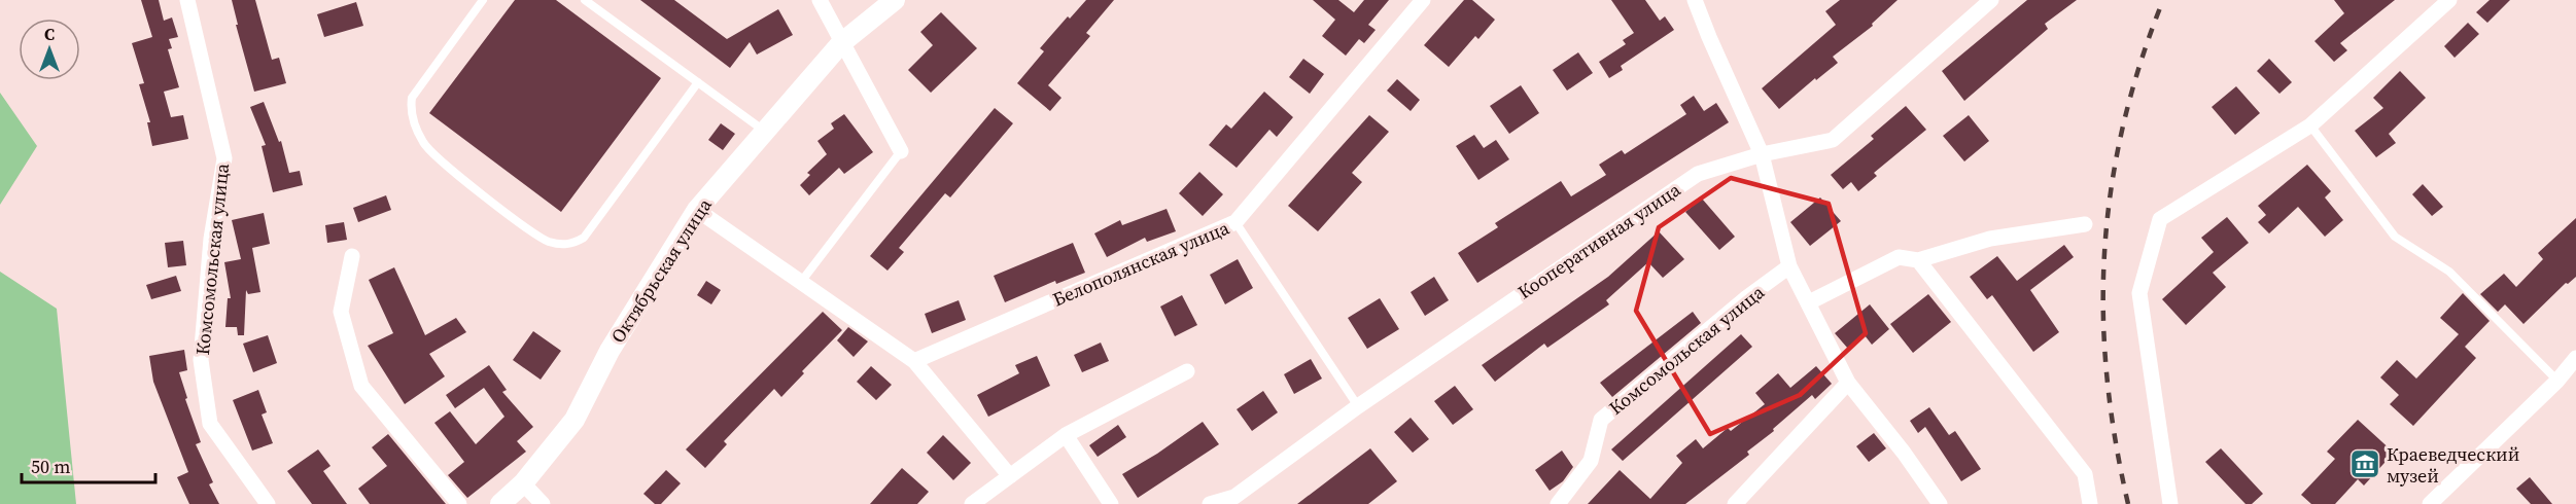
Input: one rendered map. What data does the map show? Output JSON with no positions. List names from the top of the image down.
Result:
{
  "streets": {
    "street": [
      "Кооперативная улица",
      "Комсомольская улица",
      "Белополянская улица",
      "Октябрьская улица"
    ]
  },
  "places": {
    "museum": ["Краеведческий музей"]
  },
  "scale_bar": "50 m",
  "north": "top"
}
